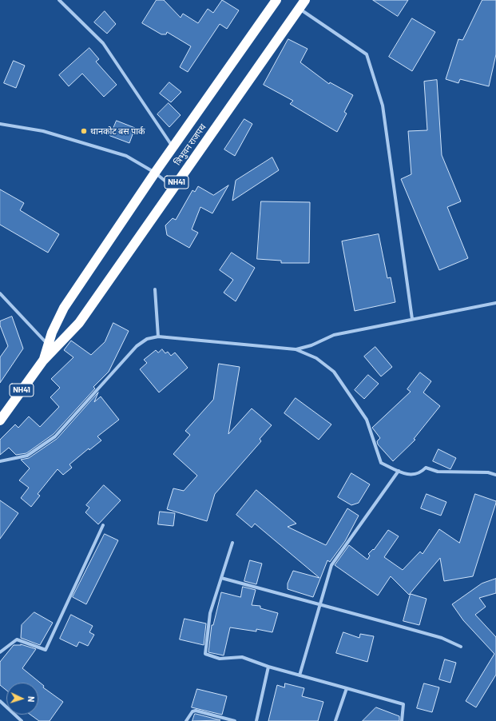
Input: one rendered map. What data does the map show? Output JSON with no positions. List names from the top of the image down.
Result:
{
  "streets": {
    "highway": ["त्रिभुवन राजपथ", "NH41"]
  },
  "places": ["थानकोट बस पार्क"],
  "north": "right"
}
